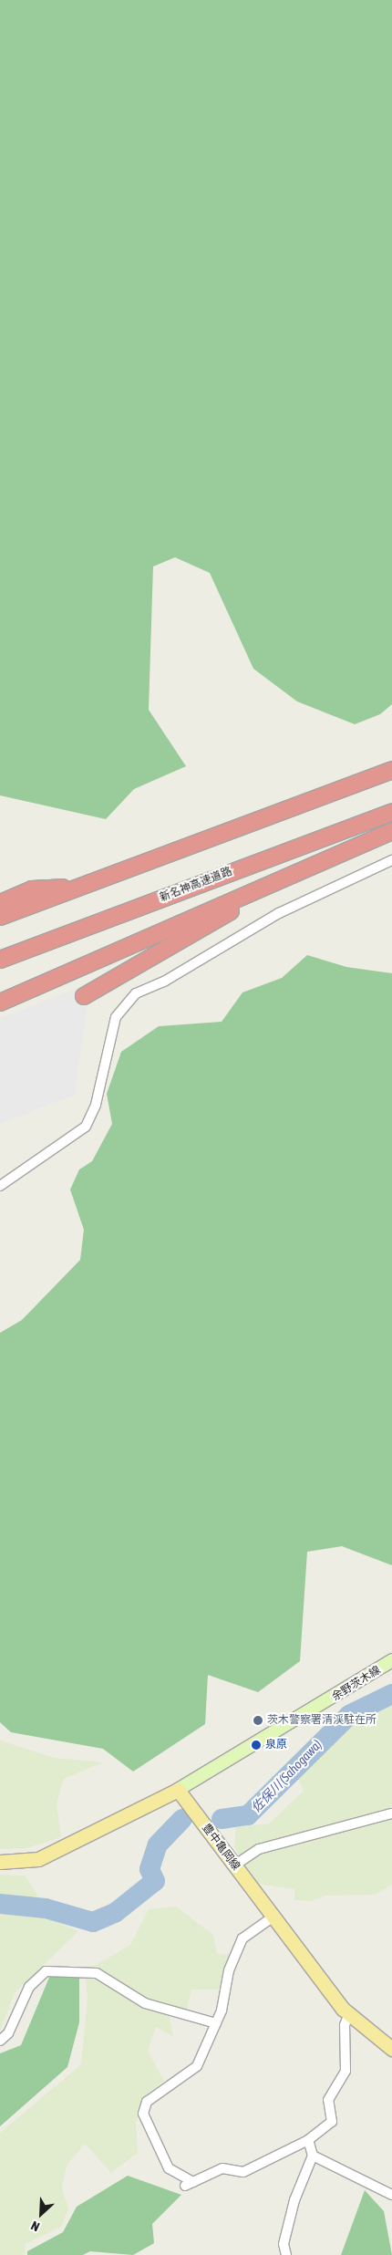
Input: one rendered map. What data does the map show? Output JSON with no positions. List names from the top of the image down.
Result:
{
  "streets": {
    "highway": ["新名神高速道路"],
    "main road": ["余野茨木線", "豊中亀岡線"]
  },
  "crossings": [
    ["余野茨木線", "豊中亀岡線"]
  ],
  "water": ["佐保川 (Sahogawa)"],
  "places": ["茨木警察署清渓駐在所", "泉原"],
  "north": "bottom left"
}
